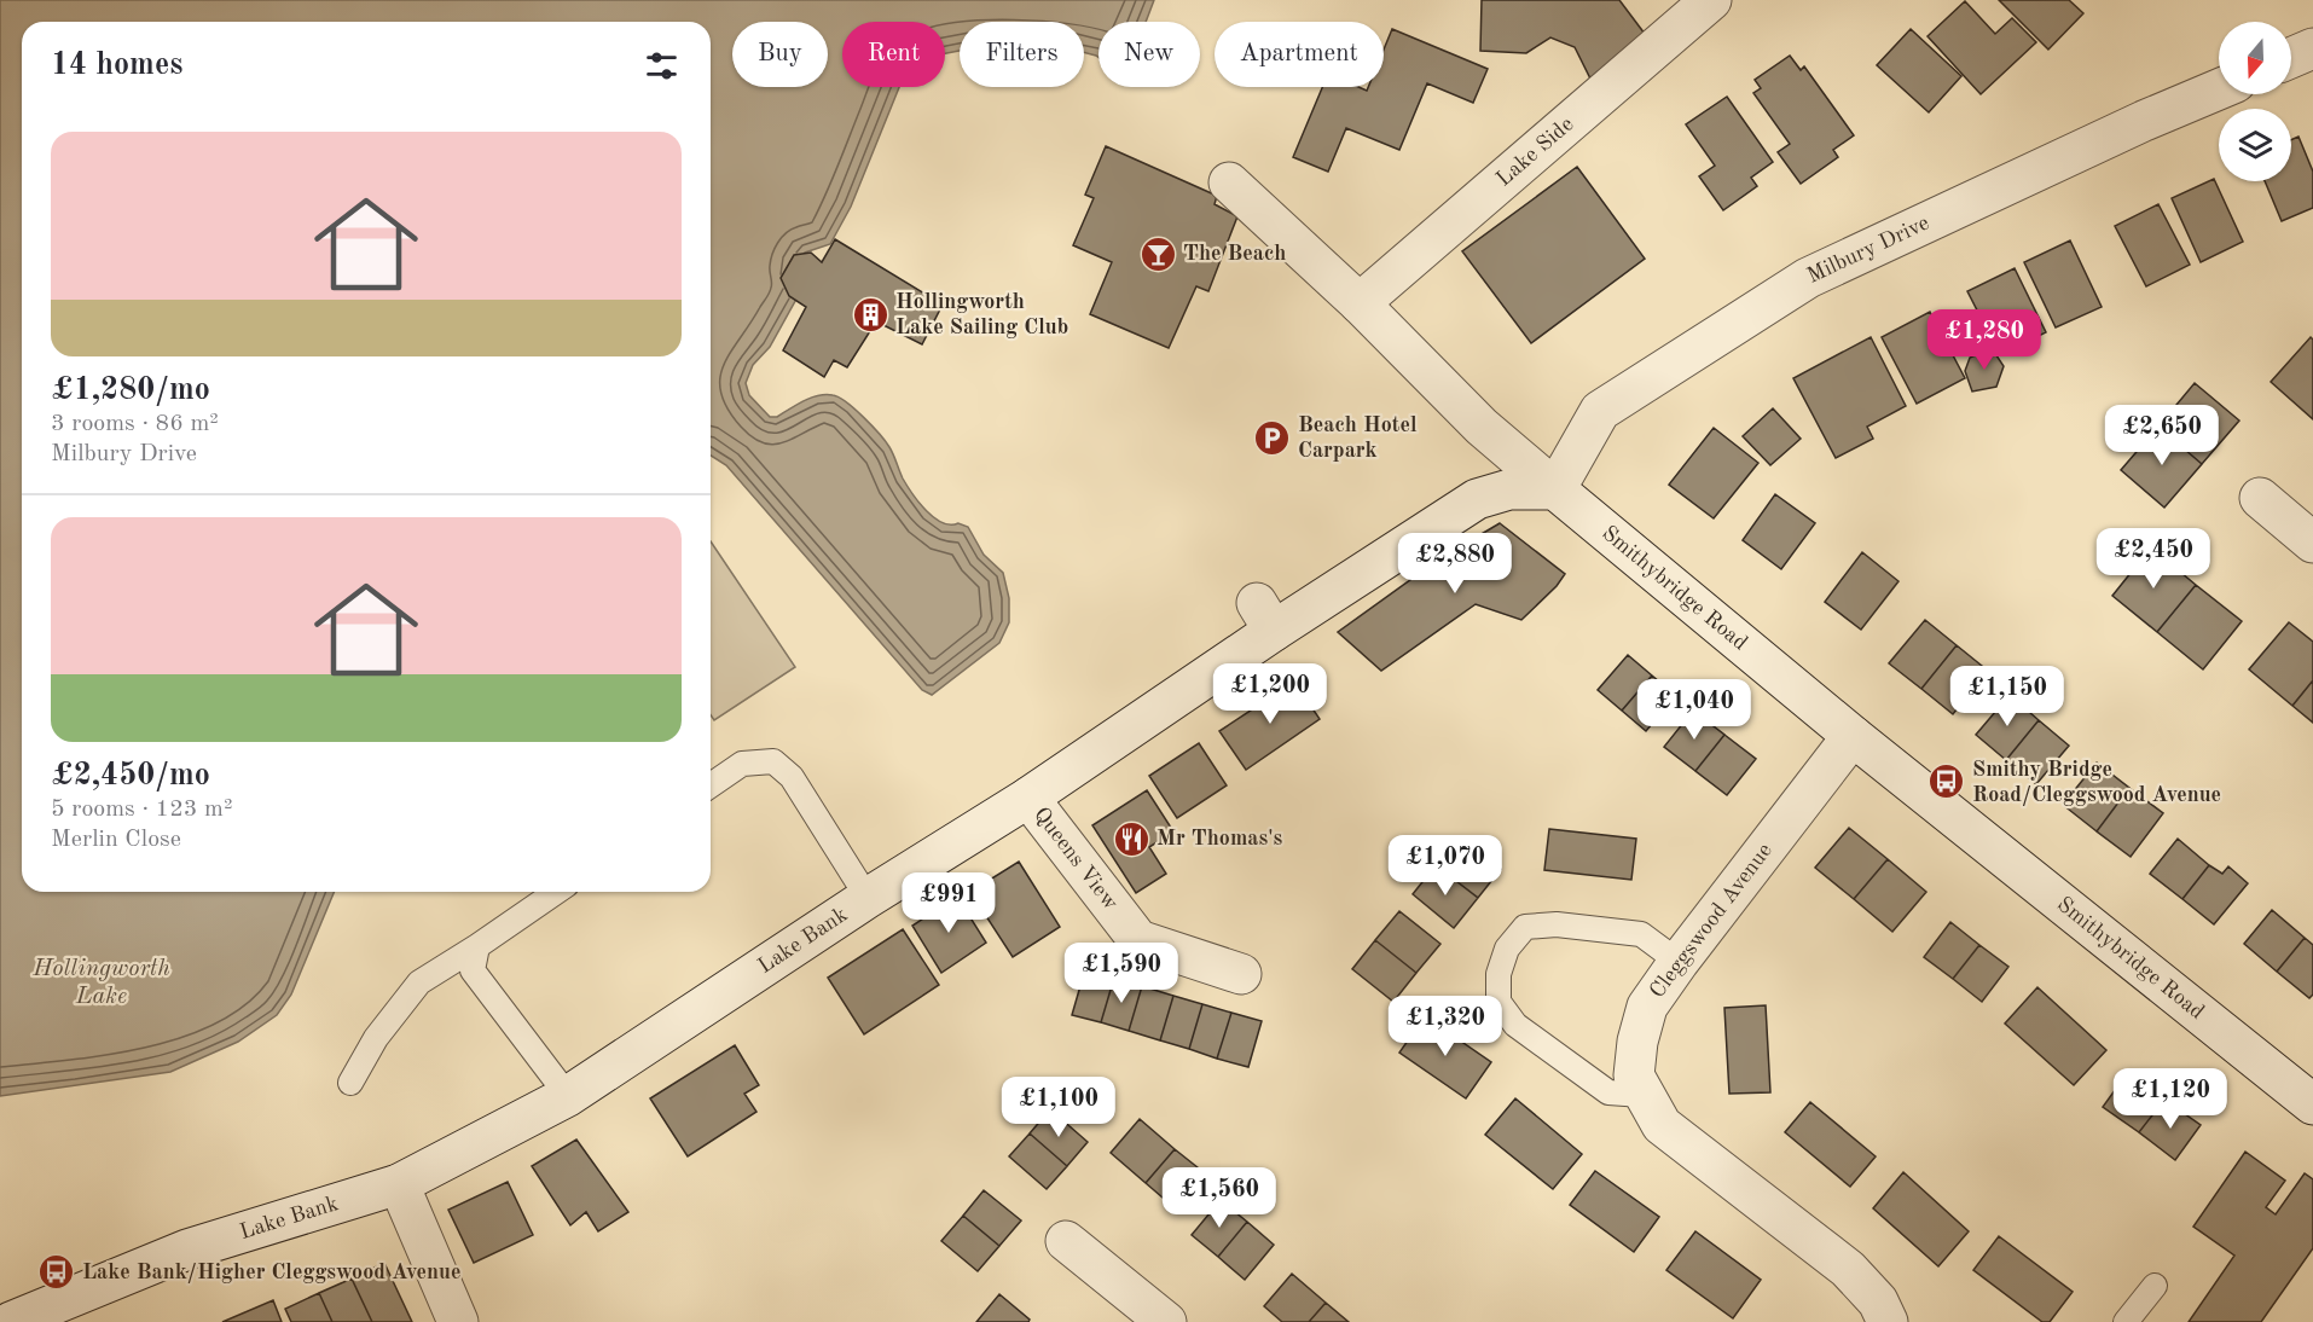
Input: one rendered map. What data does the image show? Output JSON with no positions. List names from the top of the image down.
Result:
{
  "streets": {
    "street": [
      "Lake Side",
      "Milbury Drive",
      "Smithybridge Road",
      "Queens View",
      "Cleggswood Avenue",
      "Lake Bank"
    ]
  },
  "crossings": [
    ["Lake Side", "Smithybridge Road"],
    ["Milbury Drive", "Smithybridge Road"],
    ["Milbury Drive", "Lake Bank"],
    ["Smithybridge Road", "Cleggswood Avenue"],
    ["Smithybridge Road", "Lake Bank"],
    ["Queens View", "Lake Bank"]
  ],
  "water": ["Hollingworth Lake"],
  "places": {
    "bar": ["The Beach"],
    "building": ["Hollingworth Lake Sailing Club"],
    "parking": ["Beach Hotel Carpark"],
    "bus stop": ["Smithy Bridge Road/Cleggswood Avenue", "Lake Bank/Higher Cleggswood Avenue"],
    "restaurant": ["Mr Thomas's"]
  },
  "north": "bottom",
  "page": {
    "chip": [
      "Buy",
      "Rent",
      "Filters",
      "New",
      "Apartment"
    ],
    "heading": "14 homes",
    "list": [
      {
        "name": "£1,280/mo",
        "note": "3 rooms · 86 m² · Milbury Drive"
      },
      {
        "name": "£2,450/mo",
        "note": "5 rooms · 123 m² · Merlin Close"
      }
    ],
    "price": [
      "£1,280",
      "£2,650",
      "£2,450",
      "£2,880",
      "£1,200",
      "£1,150",
      "£1,040",
      "£1,070",
      "£991",
      "£1,590",
      "£1,320",
      "£1,120",
      "£1,100",
      "£1,560"
    ]
  }
}
